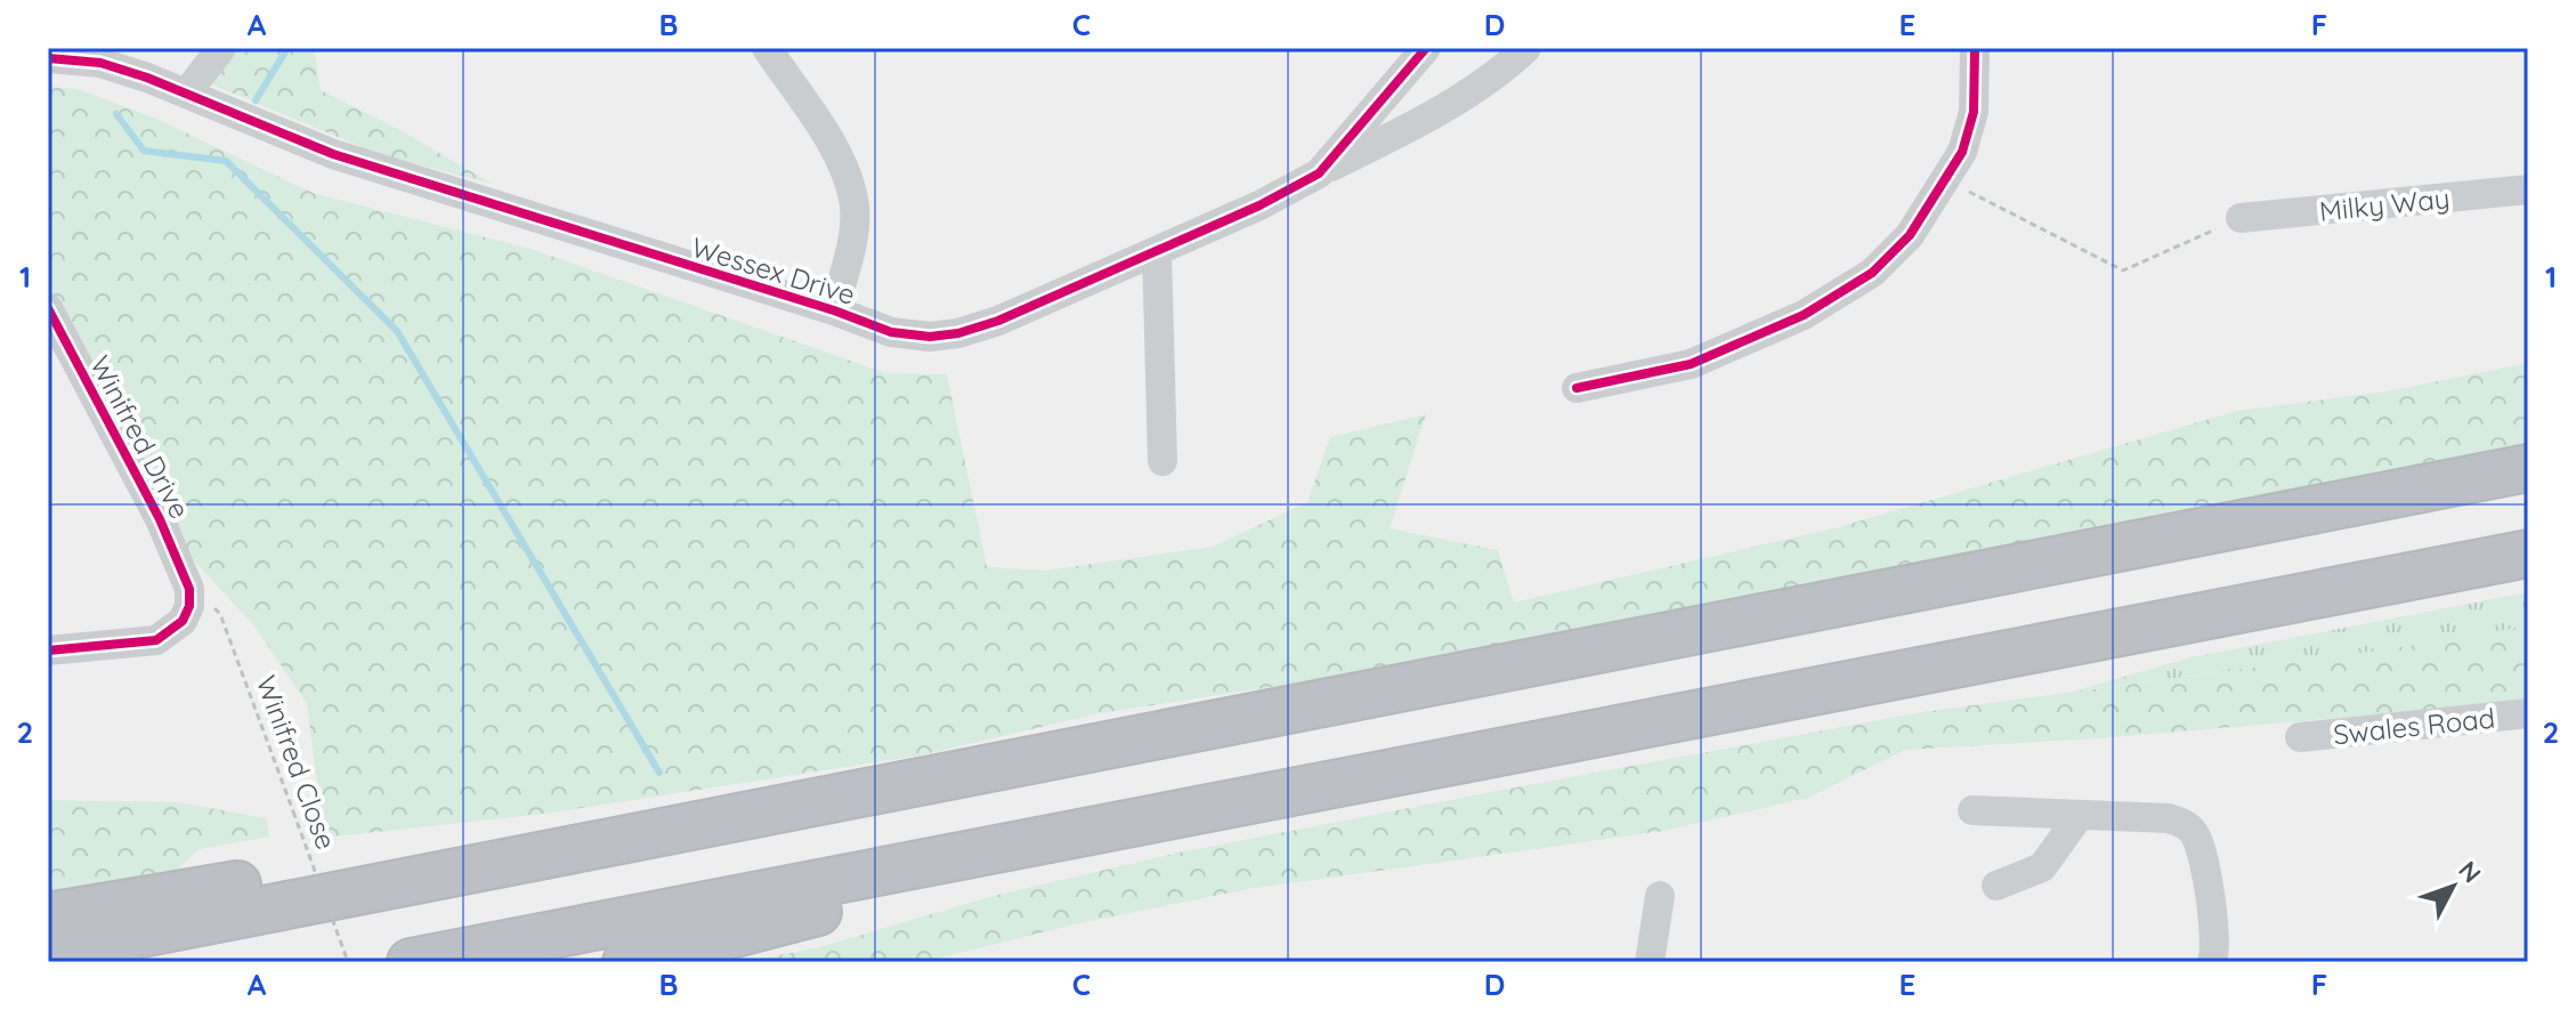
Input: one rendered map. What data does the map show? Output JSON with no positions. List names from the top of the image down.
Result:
{
  "streets": {
    "street": [
      "Milky Way",
      "Wessex Drive",
      "Winifred Drive",
      "Swales Road"
    ],
    "path": ["Winifred Close"]
  },
  "crossings": [
    ["Winifred Drive", "Winifred Close"]
  ],
  "north": "top right",
  "grid": {
    "columns": [
      "A",
      "B",
      "C",
      "D",
      "E",
      "F"
    ],
    "rows": ["1", "2"]
  }
}
